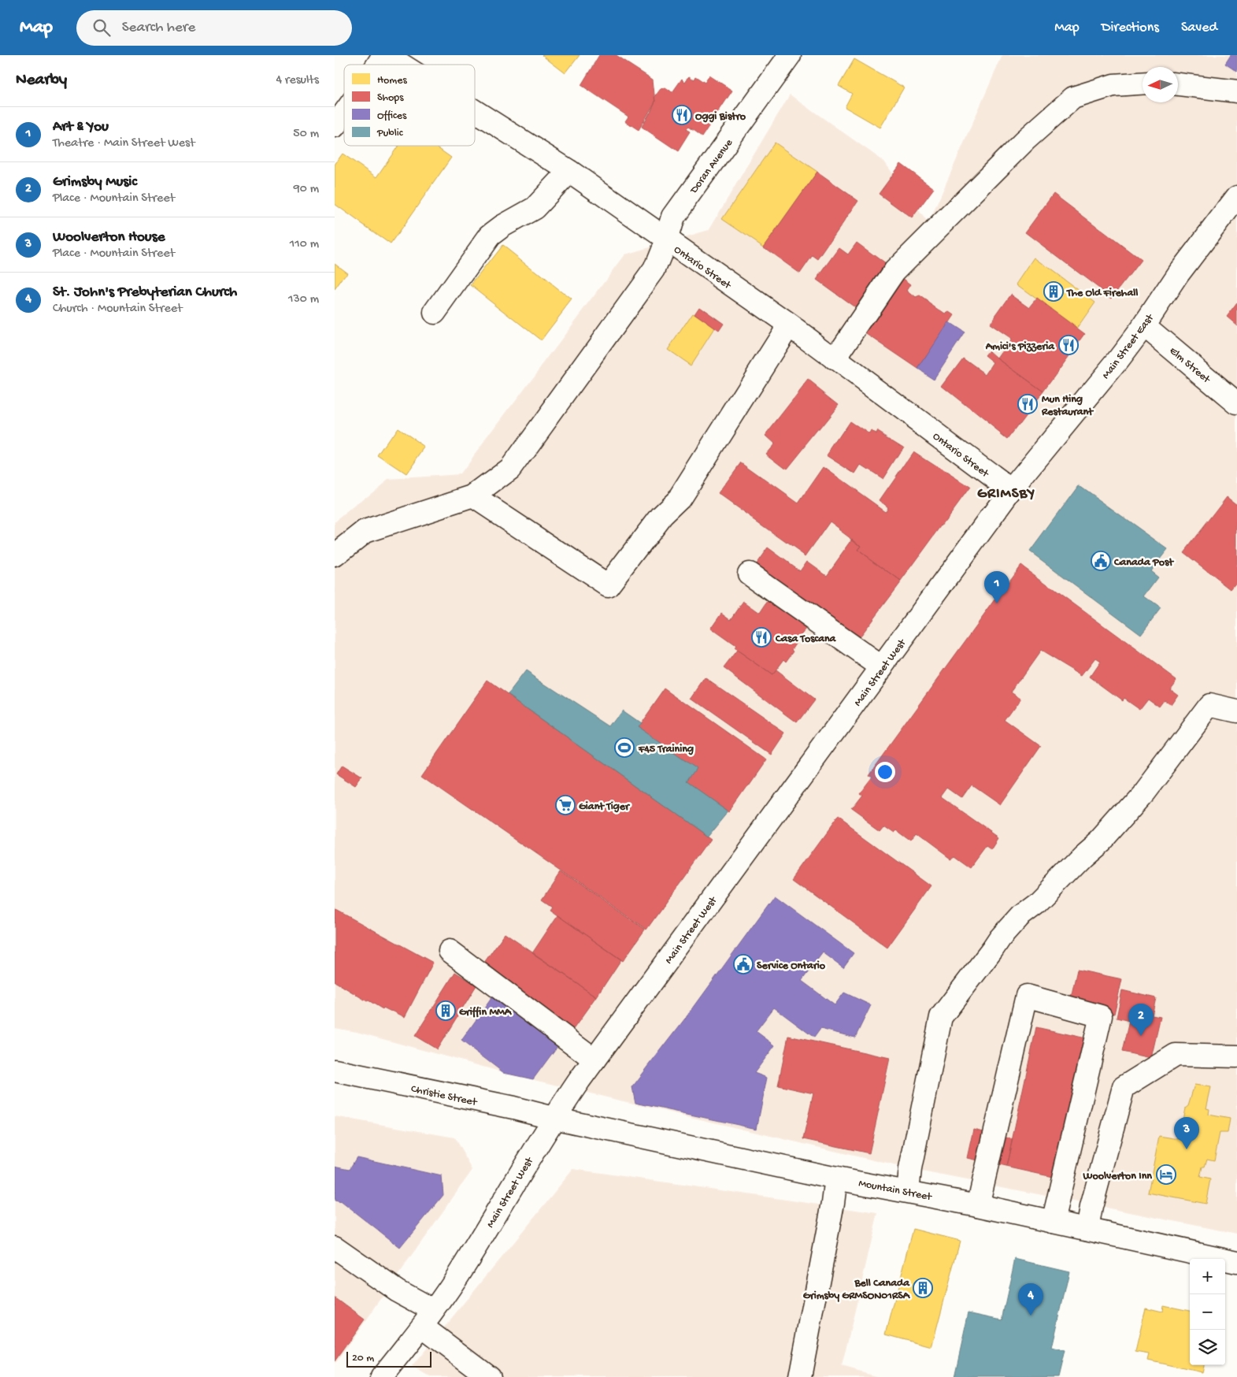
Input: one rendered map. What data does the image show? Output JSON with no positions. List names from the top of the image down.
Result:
{
  "streets": {
    "main road": [
      "Doran Avenue",
      "Ontario Street",
      "Main Street East",
      "Elm Street",
      "Main Street West",
      "Christie Street",
      "Mountain Street"
    ]
  },
  "crossings": [
    ["Doran Avenue", "Ontario Street"],
    ["Ontario Street", "Main Street East"],
    ["Ontario Street", "Main Street West"],
    ["Main Street East", "Elm Street"],
    ["Main Street East", "Main Street West"],
    ["Main Street West", "Christie Street"],
    ["Main Street West", "Mountain Street"],
    ["Christie Street", "Mountain Street"]
  ],
  "districts": ["GRIMSBY"],
  "places": {
    "restaurant": [
      "Oggi Bistro",
      "Amici's Pizzeria",
      "Mun Hing Restaurant",
      "Casa Toscana"
    ],
    "building": ["The Old Firehall", "Griffin MMA", "Bell Canada Grimsby GRMSON01RSA"],
    "public building": ["Canada Post", "Service Ontario"],
    "sports": ["F45 Training"],
    "supermarket": ["Giant Tiger"],
    "hotel": ["Woolverton Inn"]
  },
  "legend": [
    "Homes",
    "Shops",
    "Offices",
    "Public"
  ],
  "scale_bar": "20 m",
  "north": "left",
  "page": {
    "header": "Map",
    "search": "Search here",
    "nav": ["Map", "Directions", "Saved"],
    "heading": ["Nearby", "4 results"],
    "list": [
      {
        "mark": "1",
        "name": "Art & You",
        "note": "Theatre · Main Street West",
        "value": "50 m"
      },
      {
        "mark": "2",
        "name": "Grimsby Music",
        "note": "Place · Mountain Street",
        "value": "90 m"
      },
      {
        "mark": "3",
        "name": "Woolverton House",
        "note": "Place · Mountain Street",
        "value": "110 m"
      },
      {
        "mark": "4",
        "name": "St. John's Prebyterian Church",
        "note": "Church · Mountain Street",
        "value": "130 m"
      }
    ],
    "pins": [
      "1",
      "2",
      "3",
      "4"
    ],
    "map_buttons": ["+", "−"],
    "scale": "20 m"
  }
}
